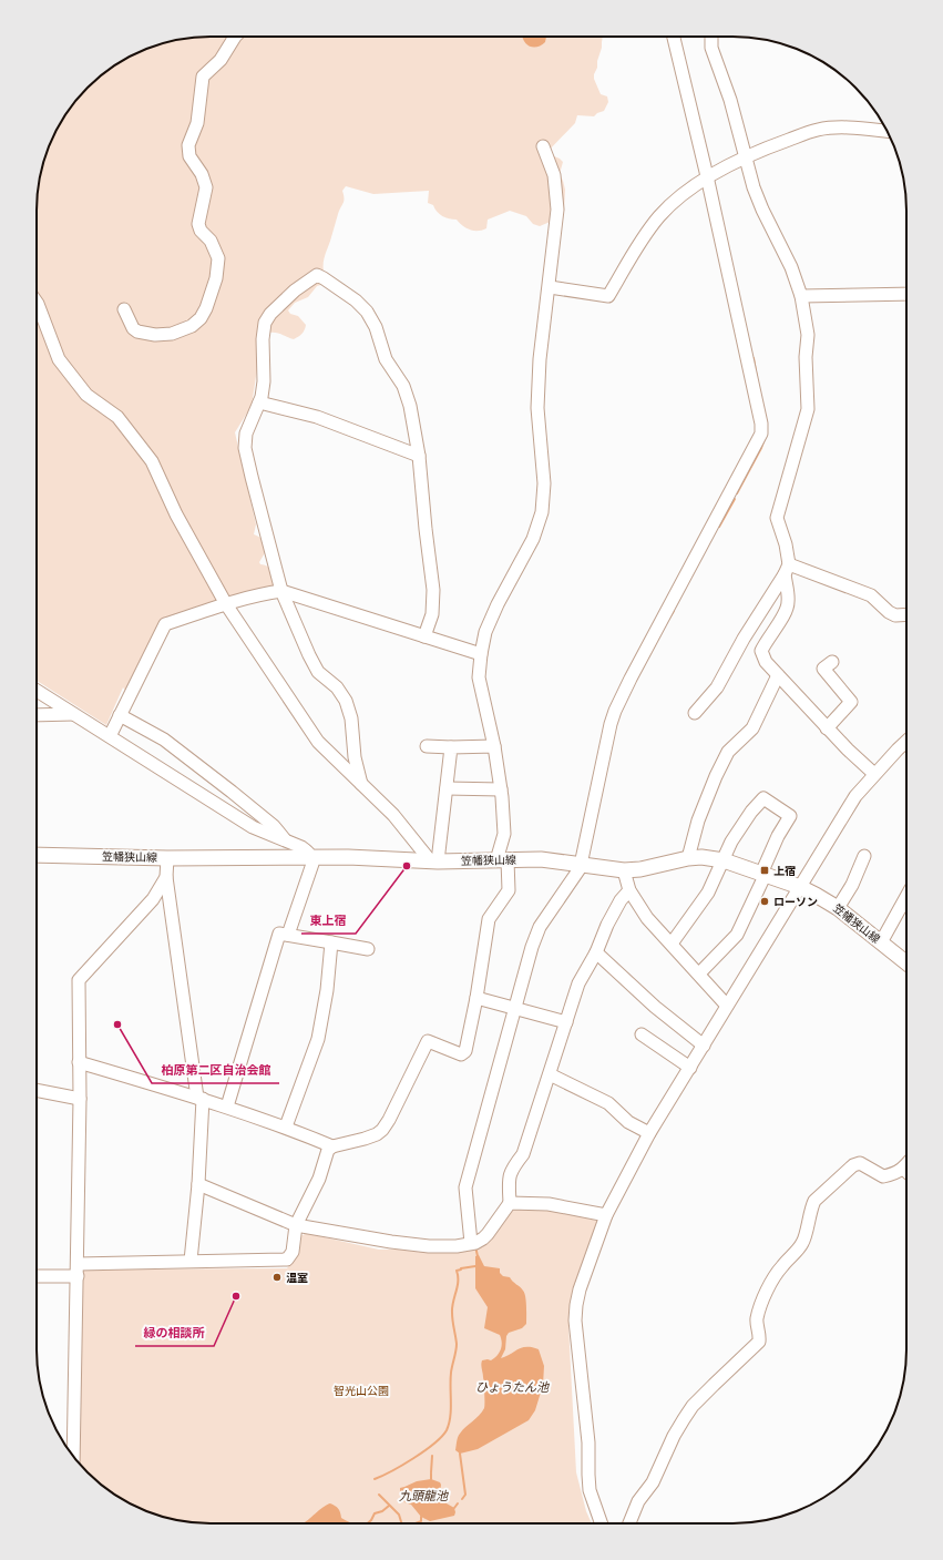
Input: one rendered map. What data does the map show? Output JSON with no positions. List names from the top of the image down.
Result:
{
  "streets": {
    "main road": ["笠幡狭山線"]
  },
  "water": ["ひょうたん池", "九頭龍池"],
  "parks": ["智光山公園"],
  "places": {
    "other": [
      "東上宿",
      "ローソン",
      "柏原第二区自治会館",
      "温室",
      "緑の相談所"
    ],
    "transit": ["上宿"]
  }
}
